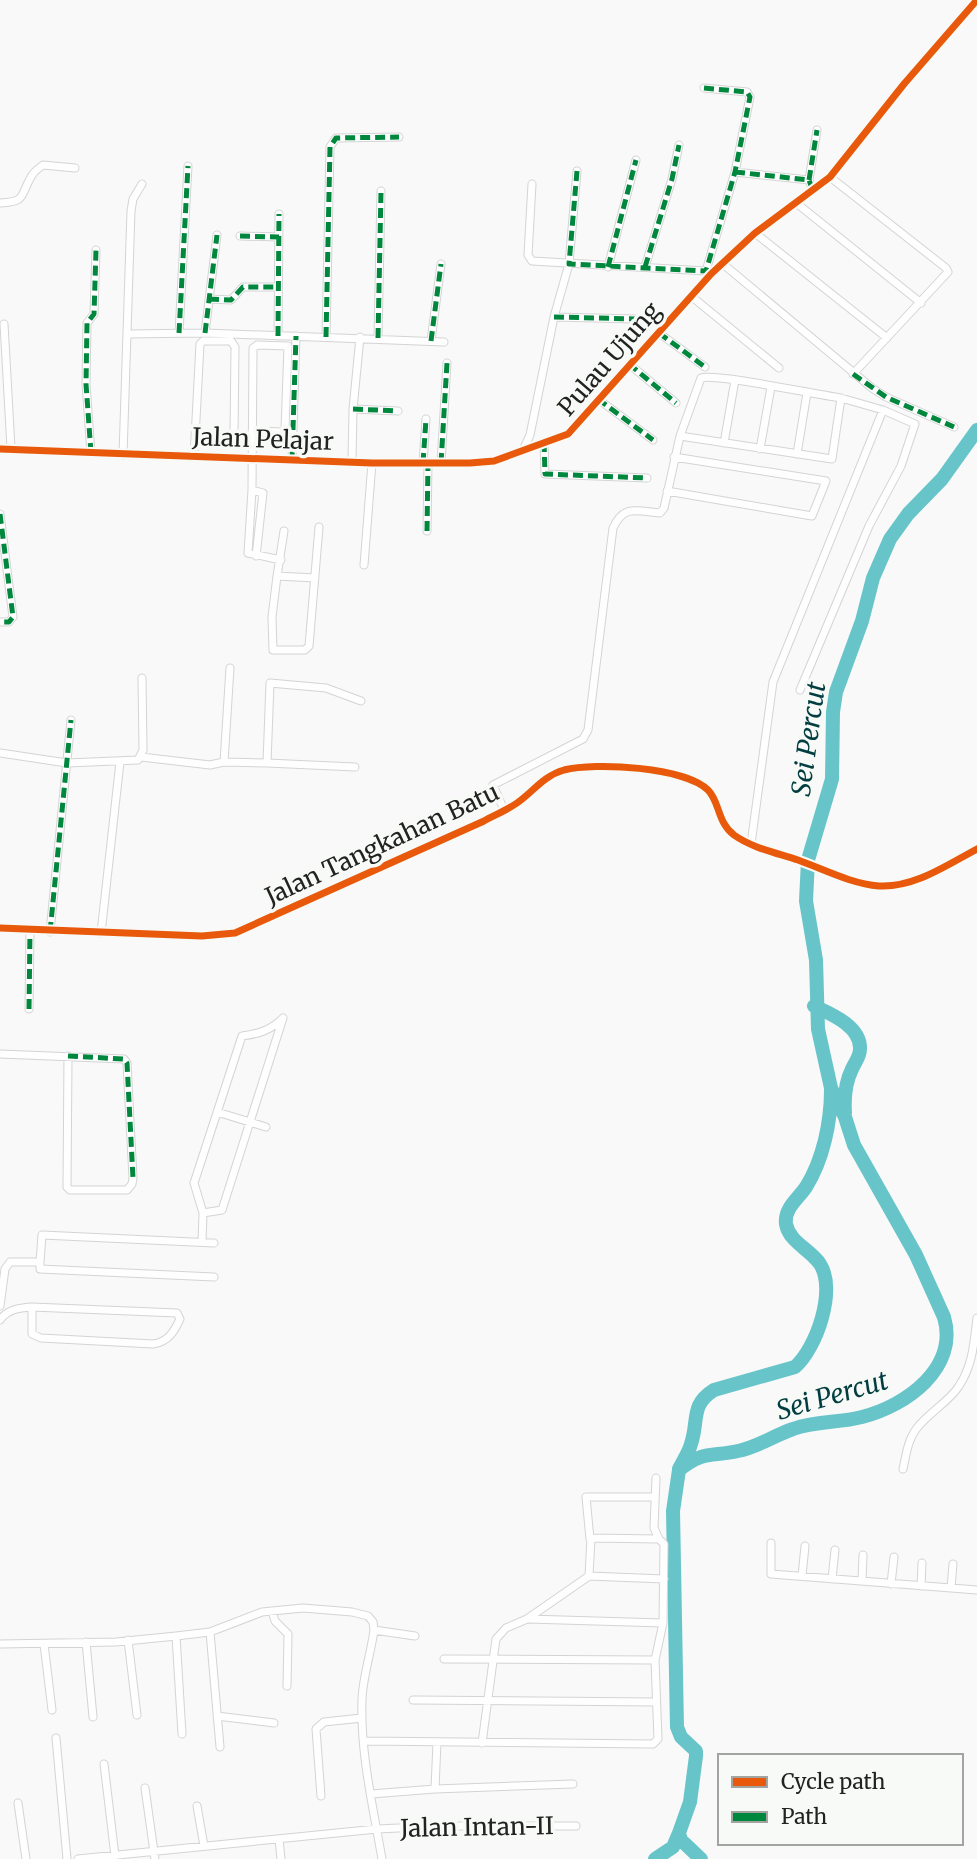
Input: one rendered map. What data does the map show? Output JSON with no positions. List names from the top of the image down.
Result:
{
  "streets": {
    "street": [
      "Pulau Ujung",
      "Jalan Pelajar",
      "Jalan Tangkahan Batu",
      "Jalan Intan-II"
    ]
  },
  "crossings": [
    ["Pulau Ujung", "Jalan Pelajar"]
  ],
  "water": ["Sei Percut"],
  "legend": ["Cycle path", "Path"]
}
